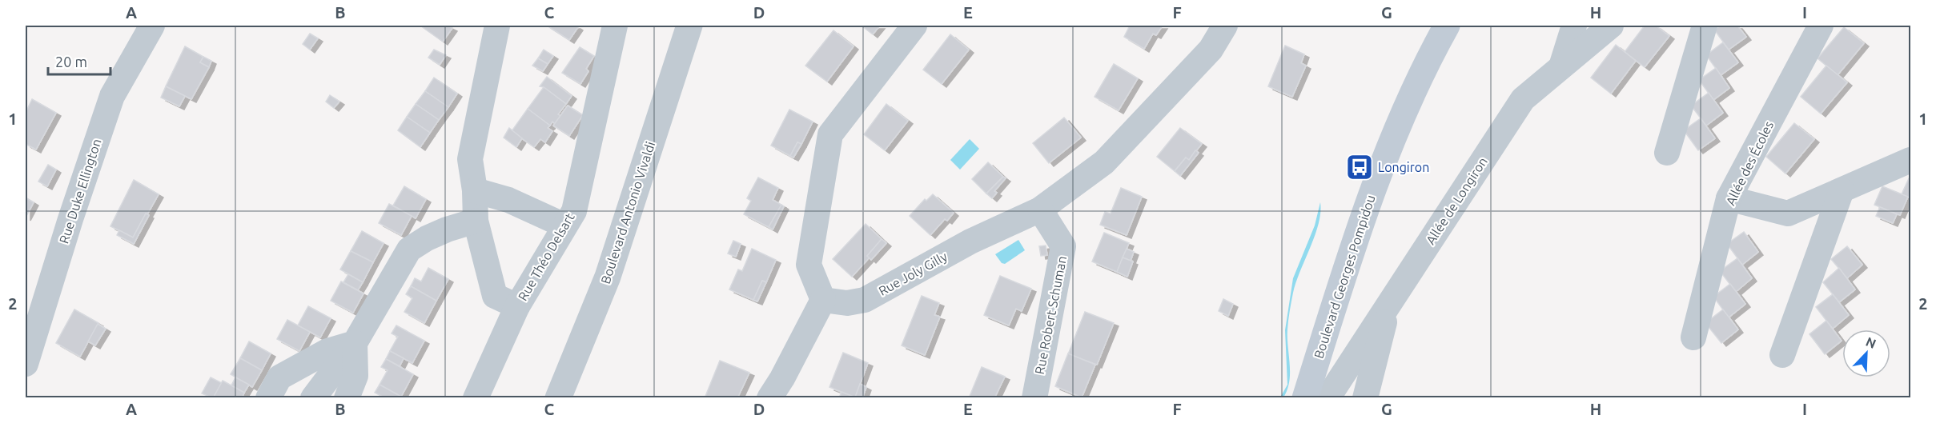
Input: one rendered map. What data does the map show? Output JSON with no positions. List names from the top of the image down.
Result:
{
  "streets": {
    "main road": ["Boulevard Georges Pompidou"],
    "street": [
      "Allée des Écoles",
      "Rue Duke Ellington",
      "Allée de Longiron",
      "Boulevard Antonio Vivaldi",
      "Rue Théo Delsart",
      "Rue Joly Gilly",
      "Rue Robert Schuman"
    ]
  },
  "crossings": [
    ["Rue Joly Gilly", "Rue Robert Schuman"]
  ],
  "places": {
    "bus stop": ["Longiron"]
  },
  "scale_bar": "20 m",
  "north": "top right",
  "grid": {
    "columns": [
      "A",
      "B",
      "C",
      "D",
      "E",
      "F",
      "G",
      "H",
      "I"
    ],
    "rows": ["1", "2"]
  }
}
